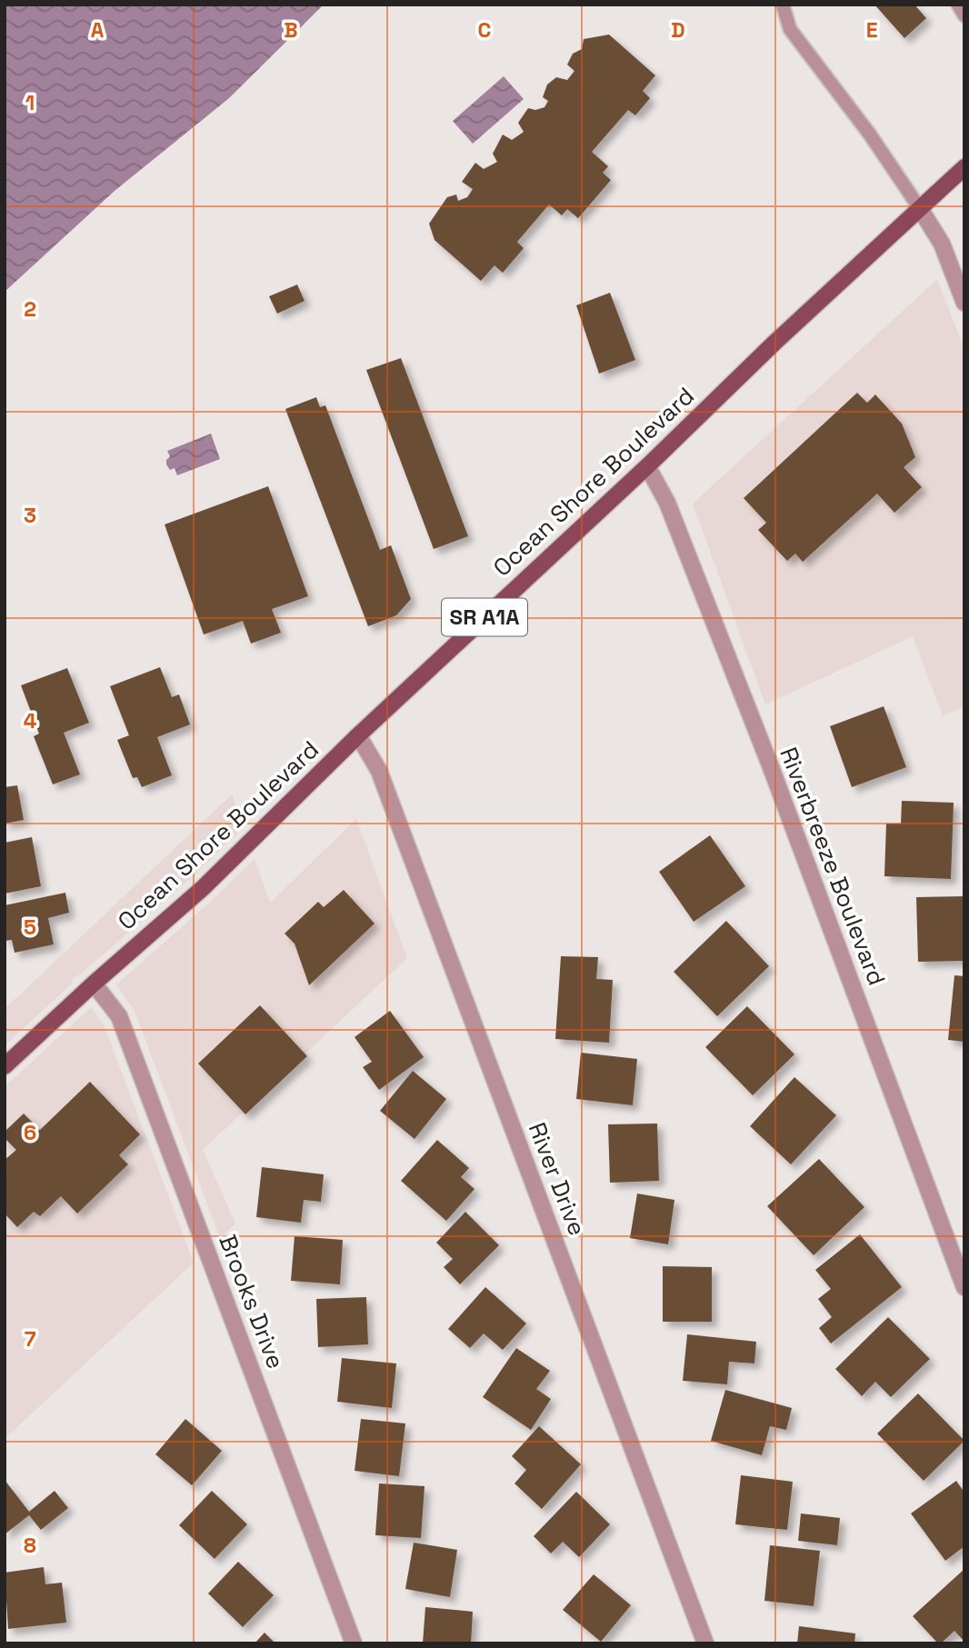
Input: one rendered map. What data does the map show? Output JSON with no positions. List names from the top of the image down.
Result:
{
  "streets": {
    "main road": ["Ocean Shore Boulevard", "SR A1A"],
    "street": ["Riverbreeze Boulevard", "River Drive", "Brooks Drive"]
  },
  "crossings": [
    ["Ocean Shore Boulevard", "Riverbreeze Boulevard"],
    ["Ocean Shore Boulevard", "River Drive"],
    ["Ocean Shore Boulevard", "Brooks Drive"]
  ],
  "grid": {
    "columns": [
      "A",
      "B",
      "C",
      "D",
      "E"
    ],
    "rows": [
      "1",
      "2",
      "3",
      "4",
      "5",
      "6",
      "7",
      "8"
    ]
  }
}
